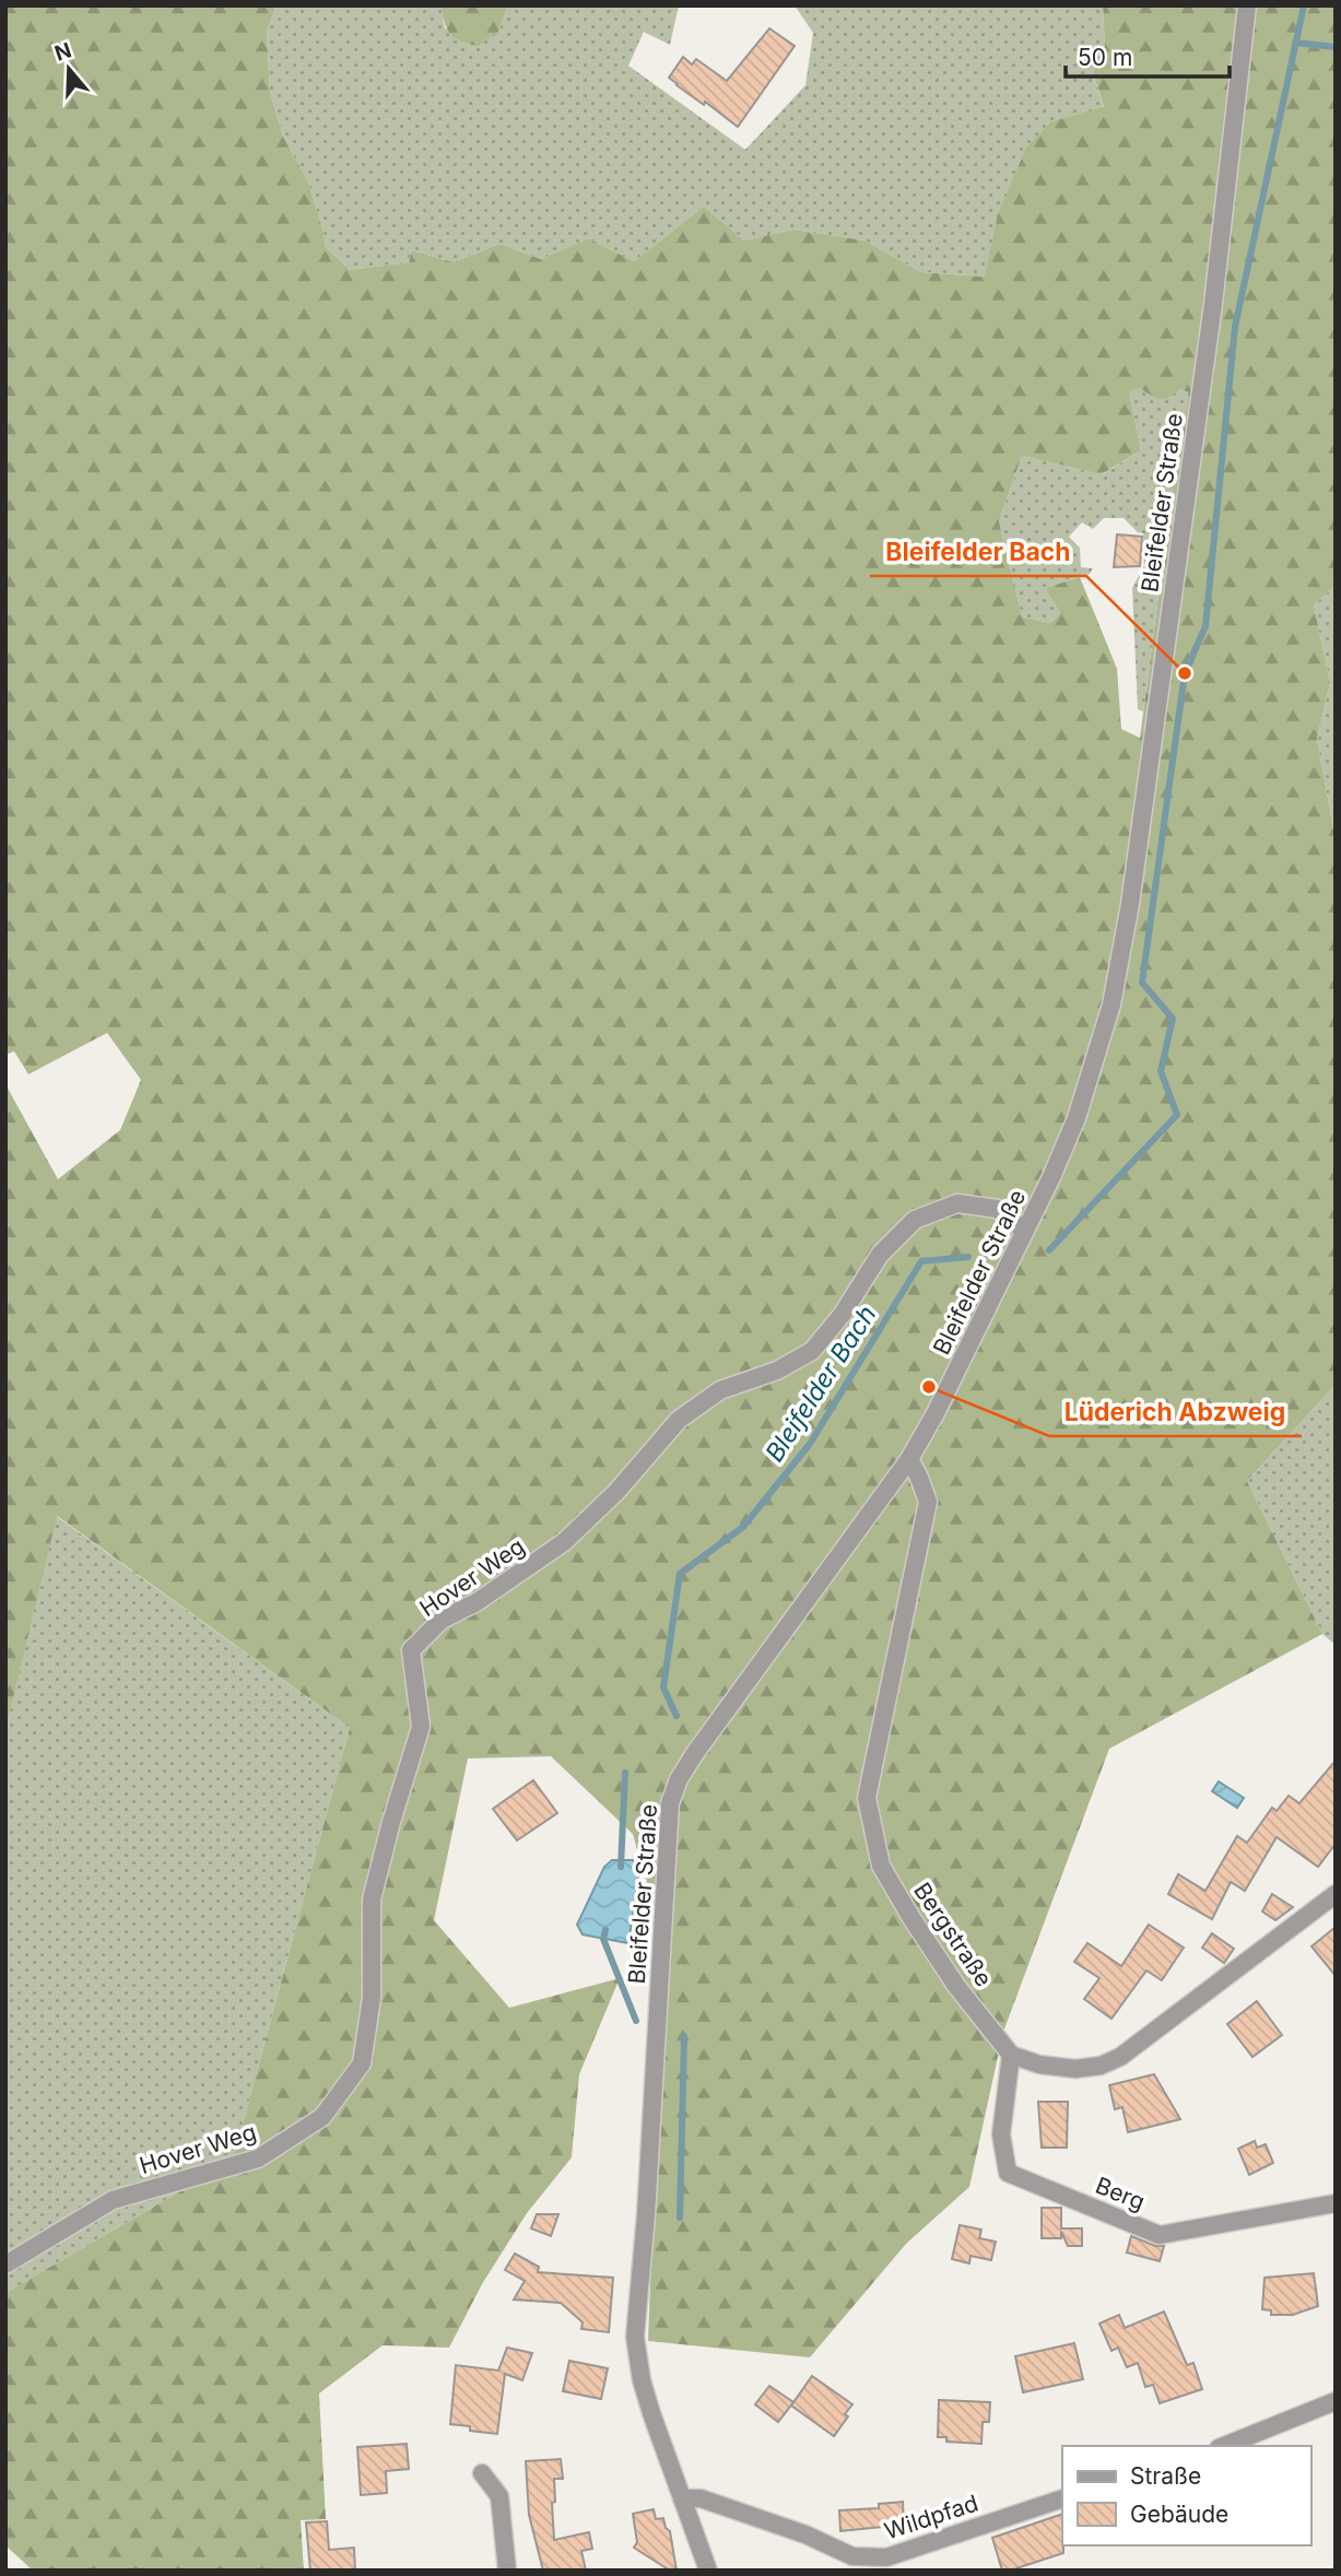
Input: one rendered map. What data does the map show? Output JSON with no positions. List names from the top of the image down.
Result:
{
  "streets": {
    "street": [
      "Bleifelder Straße",
      "Hover Weg",
      "Bergstraße",
      "Berg",
      "Wildpfad"
    ]
  },
  "crossings": [
    ["Bleifelder Straße", "Hover Weg"],
    ["Bleifelder Straße", "Bergstraße"],
    ["Bleifelder Straße", "Wildpfad"],
    ["Bergstraße", "Berg"]
  ],
  "water": ["Bleifelder Bach"],
  "places": ["Bleifelder Bach", "Lüderich Abzweig"],
  "legend": ["Straße", "Gebäude"],
  "scale_bar": "50 m",
  "north": "top"
}
